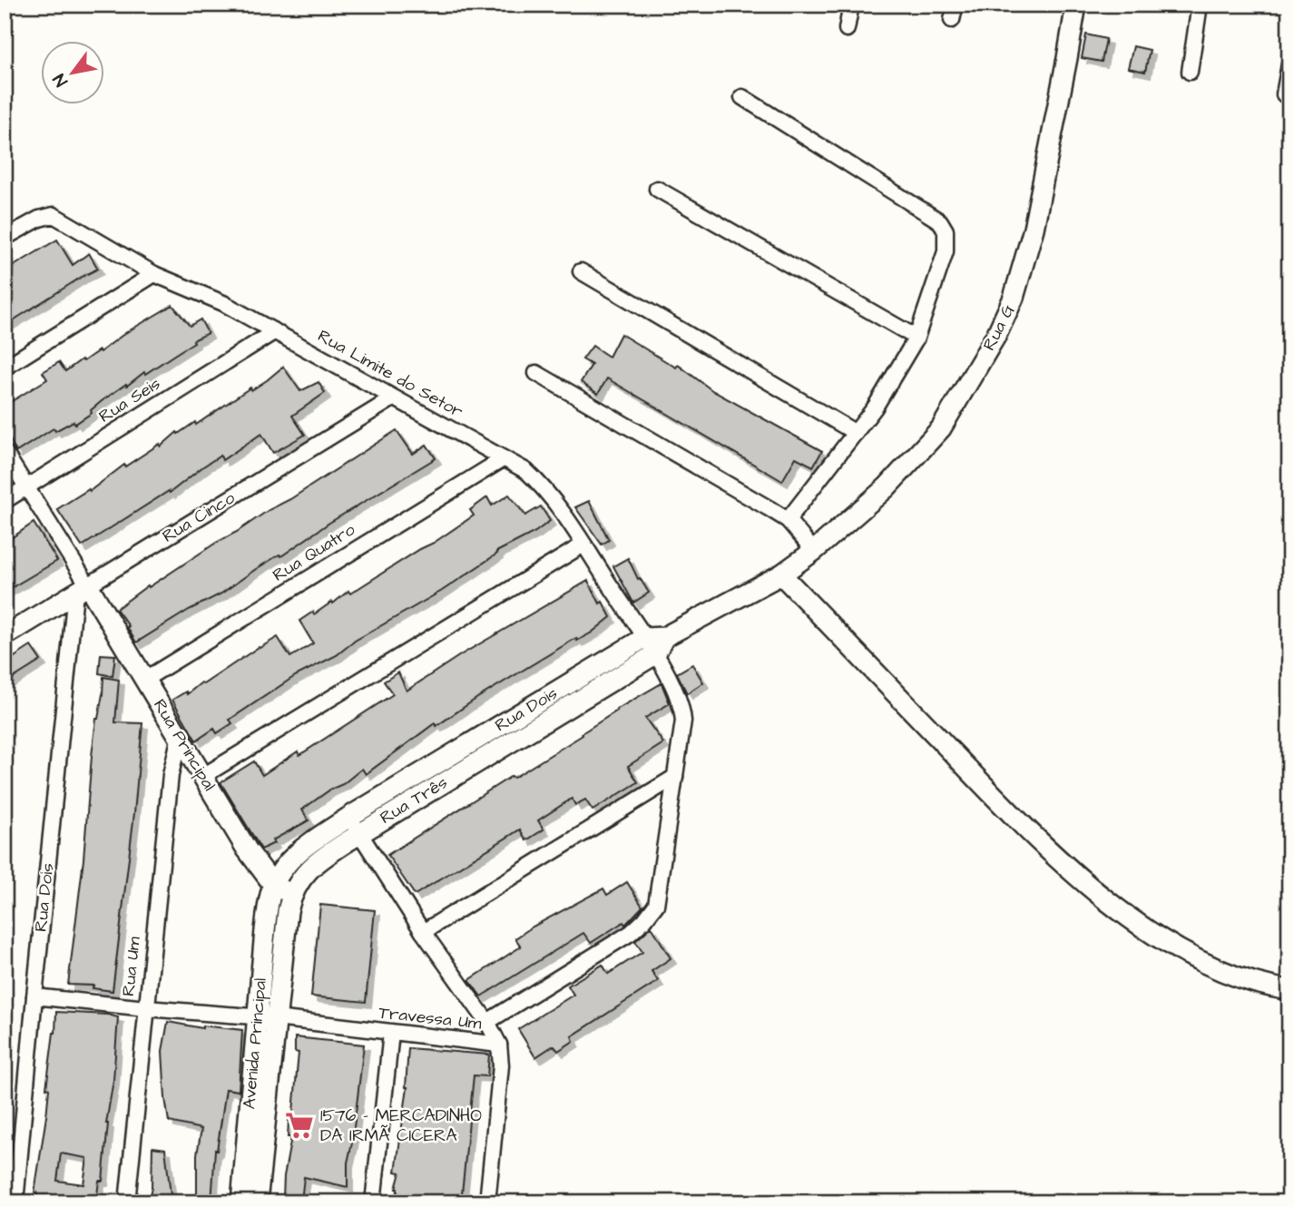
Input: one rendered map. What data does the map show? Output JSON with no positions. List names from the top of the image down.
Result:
{
  "streets": {
    "street": [
      "Rua G",
      "Rua Limite do Setor",
      "Rua Seis",
      "Rua Cinco",
      "Rua Quatro",
      "Rua Dois",
      "Rua Principal",
      "Rua Três",
      "Rua Um",
      "Travessa Um",
      "Avenida Principal"
    ]
  },
  "crossings": [
    ["Rua G", "Rua Dois"],
    ["Rua Limite do Setor", "Rua Seis"],
    ["Rua Limite do Setor", "Rua Cinco"],
    ["Rua Limite do Setor", "Rua Quatro"],
    ["Rua Limite do Setor", "Rua Dois"],
    ["Rua Limite do Setor", "Rua Três"],
    ["Rua Cinco", "Rua Dois"],
    ["Rua Cinco", "Rua Principal"],
    ["Rua Quatro", "Rua Principal"],
    ["Rua Dois", "Rua Principal"],
    ["Rua Dois", "Rua Três"],
    ["Rua Dois", "Travessa Um"],
    ["Rua Dois", "Avenida Principal"],
    ["Rua Principal", "Rua Um"],
    ["Rua Principal", "Avenida Principal"],
    ["Rua Três", "Travessa Um"],
    ["Rua Três", "Avenida Principal"],
    ["Rua Um", "Travessa Um"],
    ["Travessa Um", "Avenida Principal"]
  ],
  "places": {
    "supermarket": ["1576 - MERCADINHO DA IRMÃ CICERA"]
  },
  "north": "bottom left"
}
